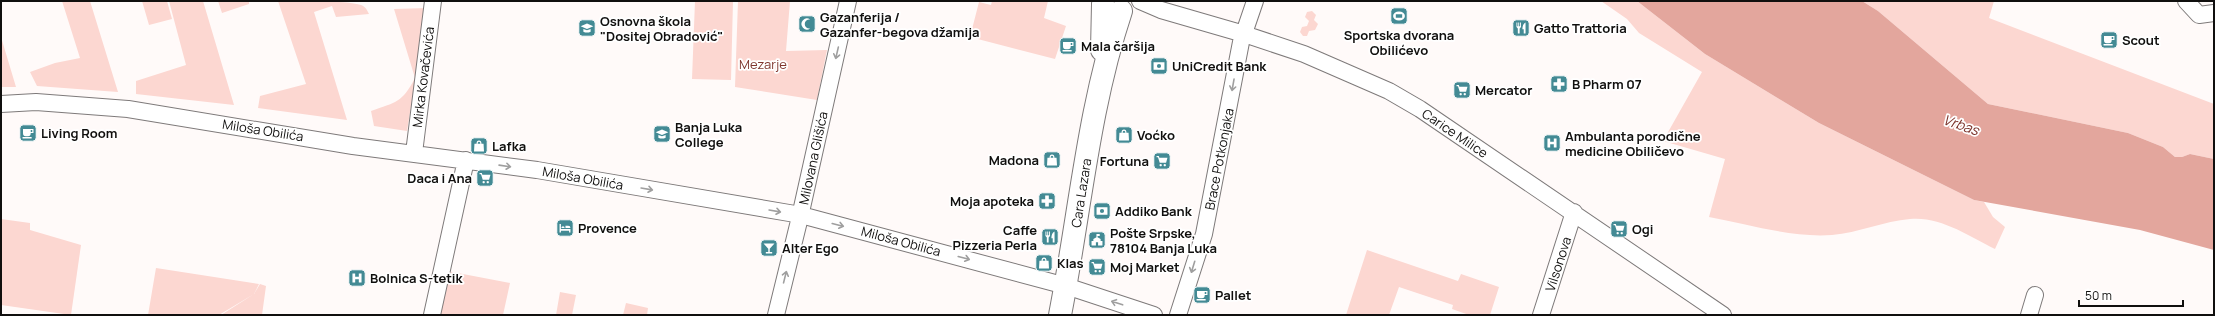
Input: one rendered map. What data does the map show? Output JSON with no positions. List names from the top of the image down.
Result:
{
  "streets": {
    "street": [
      "Mirka Kovačevića",
      "Miloša Obilića",
      "Carice Milice",
      "Milovana Glišića",
      "Brace Potkonjaka",
      "Cara Lazara",
      "Vilsonova"
    ]
  },
  "crossings": [
    ["Mirka Kovačevića", "Miloša Obilića"],
    ["Miloša Obilića", "Milovana Glišića"],
    ["Miloša Obilića", "Cara Lazara"],
    ["Carice Milice", "Brace Potkonjaka"],
    ["Carice Milice", "Cara Lazara"],
    ["Carice Milice", "Vilsonova"]
  ],
  "one_way": ["Brace Potkonjaka"],
  "water": ["Vrbas"],
  "parks": ["Mezarje"],
  "places": {
    "sports": ["Sportska dvorana Obilićevo"],
    "mosque": ["Gazanferija / Gazanfer-begova džamija"],
    "school or university": ["Osnovna škola \"Dositej Obradović\"", "Banja Luka College"],
    "restaurant": ["Gatto Trattoria", "Caffe Pizzeria Perla"],
    "cafe": [
      "Scout",
      "Mala čaršija",
      "Living Room",
      "Pallet"
    ],
    "bank": ["UniCredit Bank", "Addiko Bank"],
    "pharmacy": ["B Pharm 07", "Моја аpoteka"],
    "supermarket": [
      "Mercator",
      "Fortuna",
      "Daca i Ana",
      "Ogi",
      "Moj Market"
    ],
    "shop": [
      "Voćko",
      "Lafka",
      "Madona",
      "Klas"
    ],
    "hospital": ["Ambulanta porodične medicine Obiličevo", "Bolnica S-tetik"],
    "hotel": ["Provence"],
    "public building": ["Pošte Srpske, 78104 Banja Luka"],
    "bar": ["Alter Ego"]
  },
  "scale_bar": "50 m"
}
